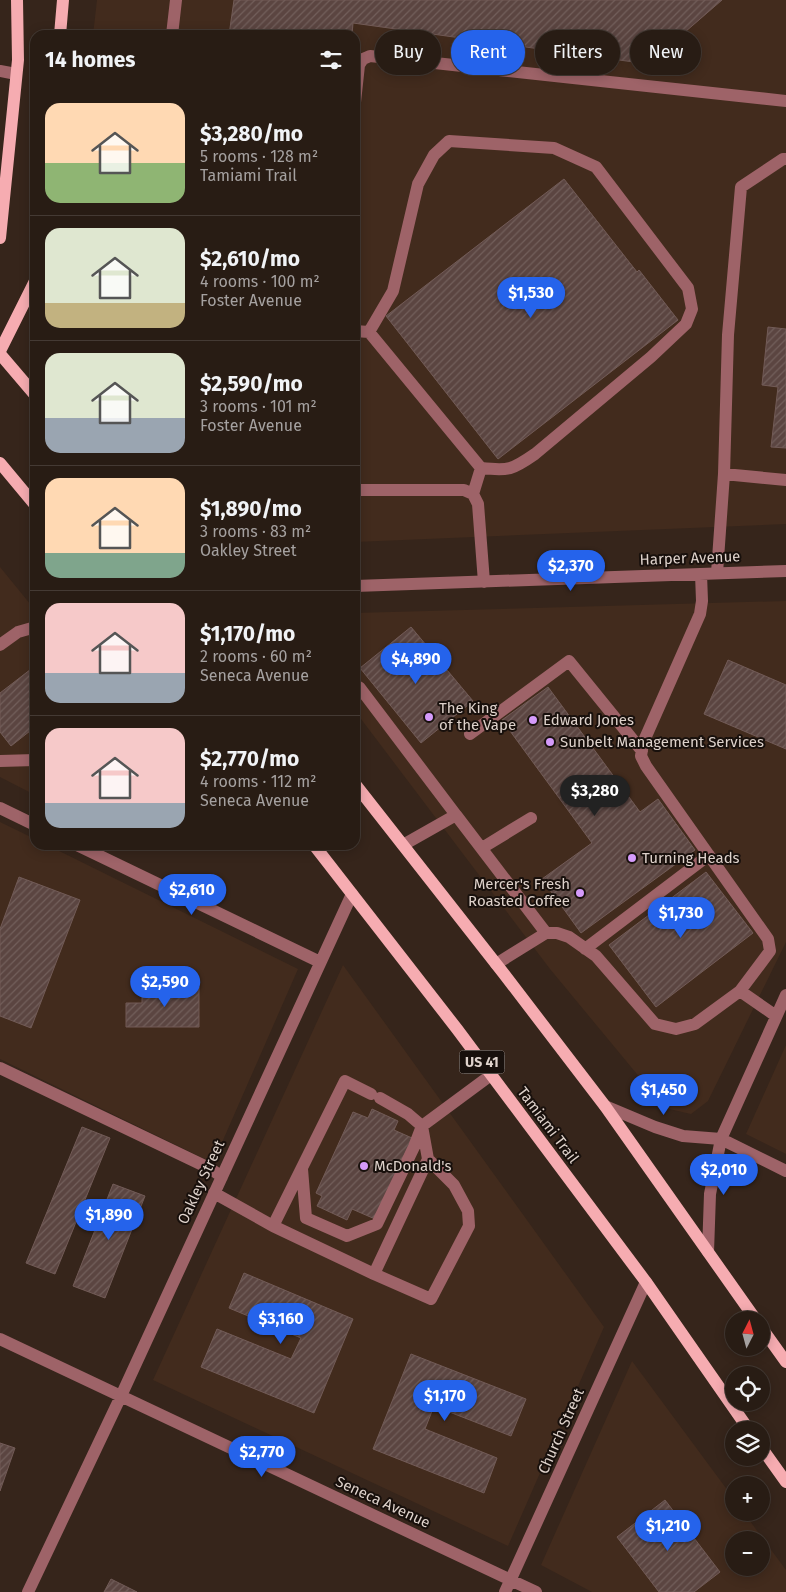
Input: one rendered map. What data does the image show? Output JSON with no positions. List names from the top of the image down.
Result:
{
  "streets": {
    "main road": ["US 41", "Tamiami Trail"],
    "street": [
      "Harper Avenue",
      "Oakley Street",
      "Church Street",
      "Seneca Avenue"
    ]
  },
  "crossings": [
    ["Tamiami Trail", "Oakley Street"],
    ["Tamiami Trail", "Church Street"],
    ["Oakley Street", "Seneca Avenue"],
    ["Church Street", "Seneca Avenue"]
  ],
  "places": [
    "The King of the Vape",
    "Edward Jones",
    "Sunbelt Management Services",
    "Turning Heads",
    "Mercer's Fresh Roasted Coffee",
    "McDonald's"
  ],
  "north": "top",
  "page": {
    "chip": [
      "Buy",
      "Rent",
      "Filters",
      "New"
    ],
    "heading": "14 homes",
    "list": [
      {
        "name": "$3,280/mo",
        "note": "5 rooms · 128 m² · Tamiami Trail"
      },
      {
        "name": "$2,610/mo",
        "note": "4 rooms · 100 m² · Foster Avenue"
      },
      {
        "name": "$2,590/mo",
        "note": "3 rooms · 101 m² · Foster Avenue"
      },
      {
        "name": "$1,890/mo",
        "note": "3 rooms · 83 m² · Oakley Street"
      },
      {
        "name": "$1,170/mo",
        "note": "2 rooms · 60 m² · Seneca Avenue"
      },
      {
        "name": "$2,770/mo",
        "note": "4 rooms · 112 m² · Seneca Avenue"
      }
    ],
    "price": [
      "$1,530",
      "$2,370",
      "$4,890",
      "$3,280",
      "$2,610",
      "$1,730",
      "$2,590",
      "$1,450",
      "$2,010",
      "$1,890",
      "$3,160",
      "$1,170",
      "$2,770",
      "$1,210"
    ],
    "map_buttons": ["+", "−"]
  }
}
